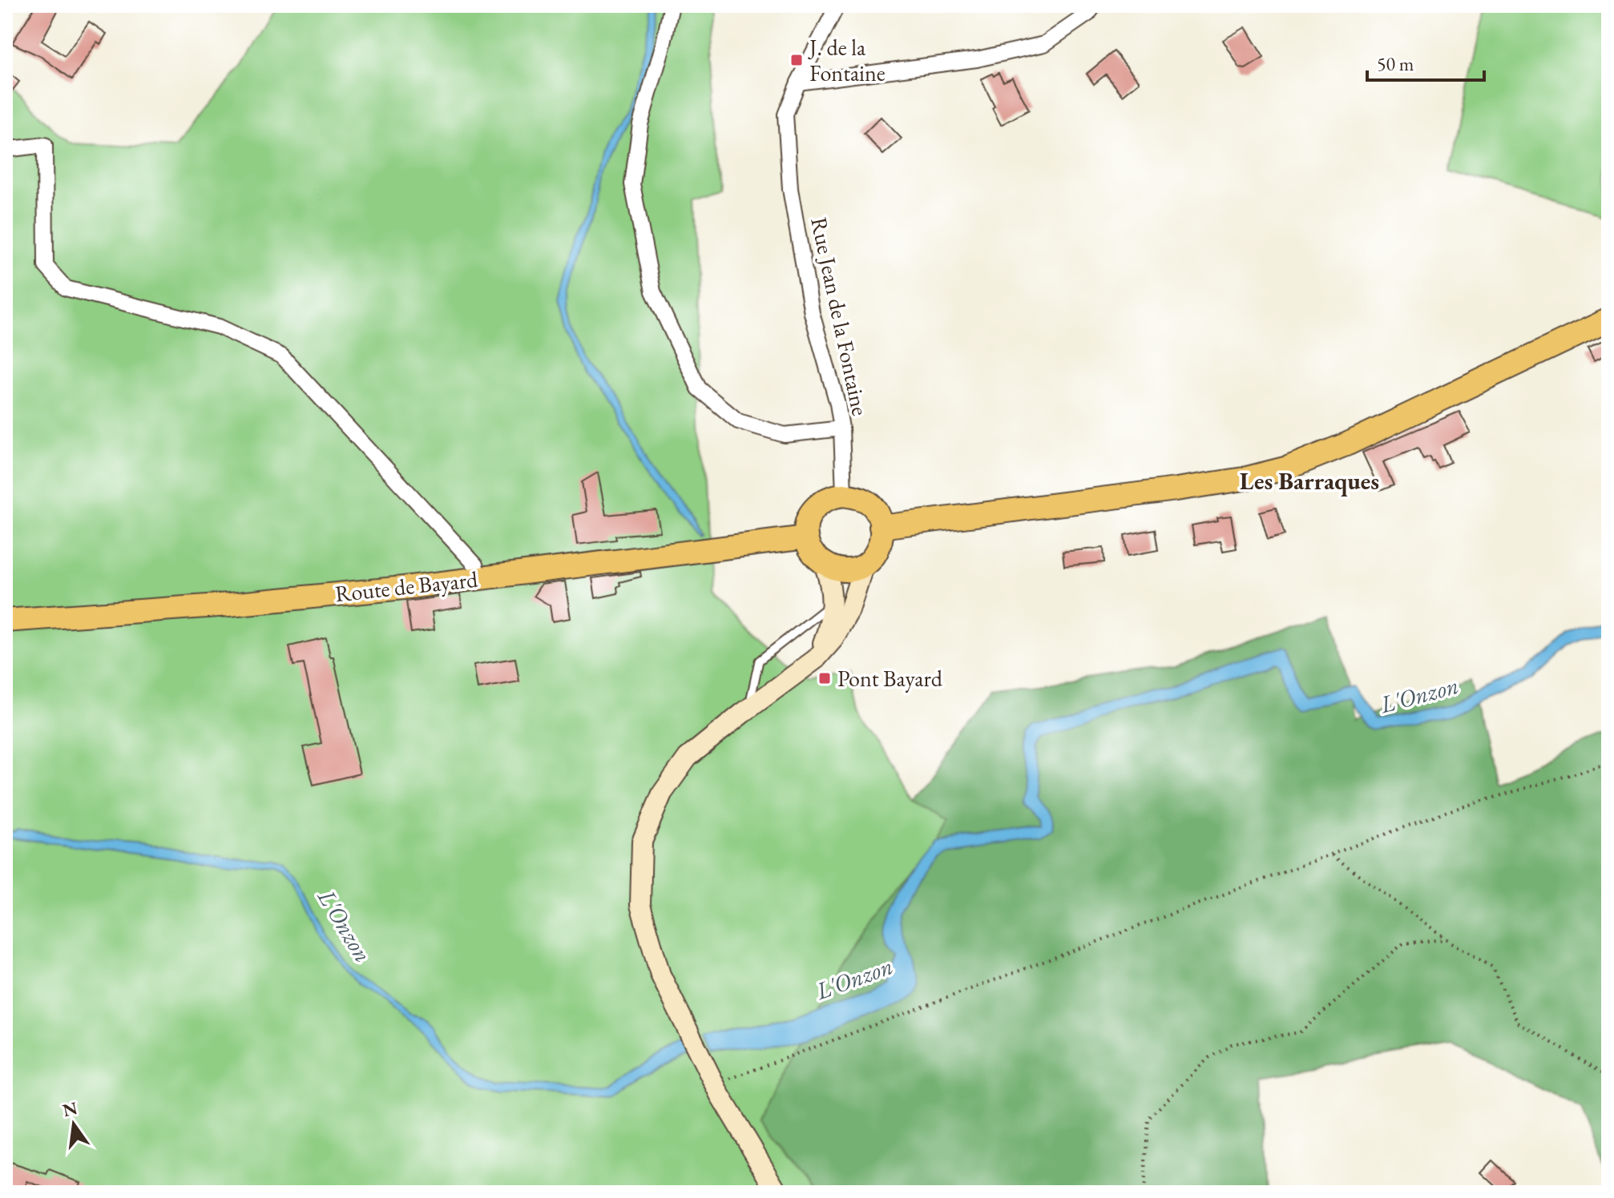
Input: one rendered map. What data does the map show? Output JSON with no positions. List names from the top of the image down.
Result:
{
  "streets": {
    "main road": ["Route de Bayard"],
    "street": ["Rue Jean de la Fontaine"]
  },
  "crossings": [
    ["Rue Jean de la Fontaine", "Route de Bayard"]
  ],
  "districts": ["Les Barraques"],
  "water": ["L'Onzon"],
  "places": {
    "transit": ["J. de la Fontaine", "Pont Bayard"]
  },
  "scale_bar": "50 m",
  "north": "top"
}
